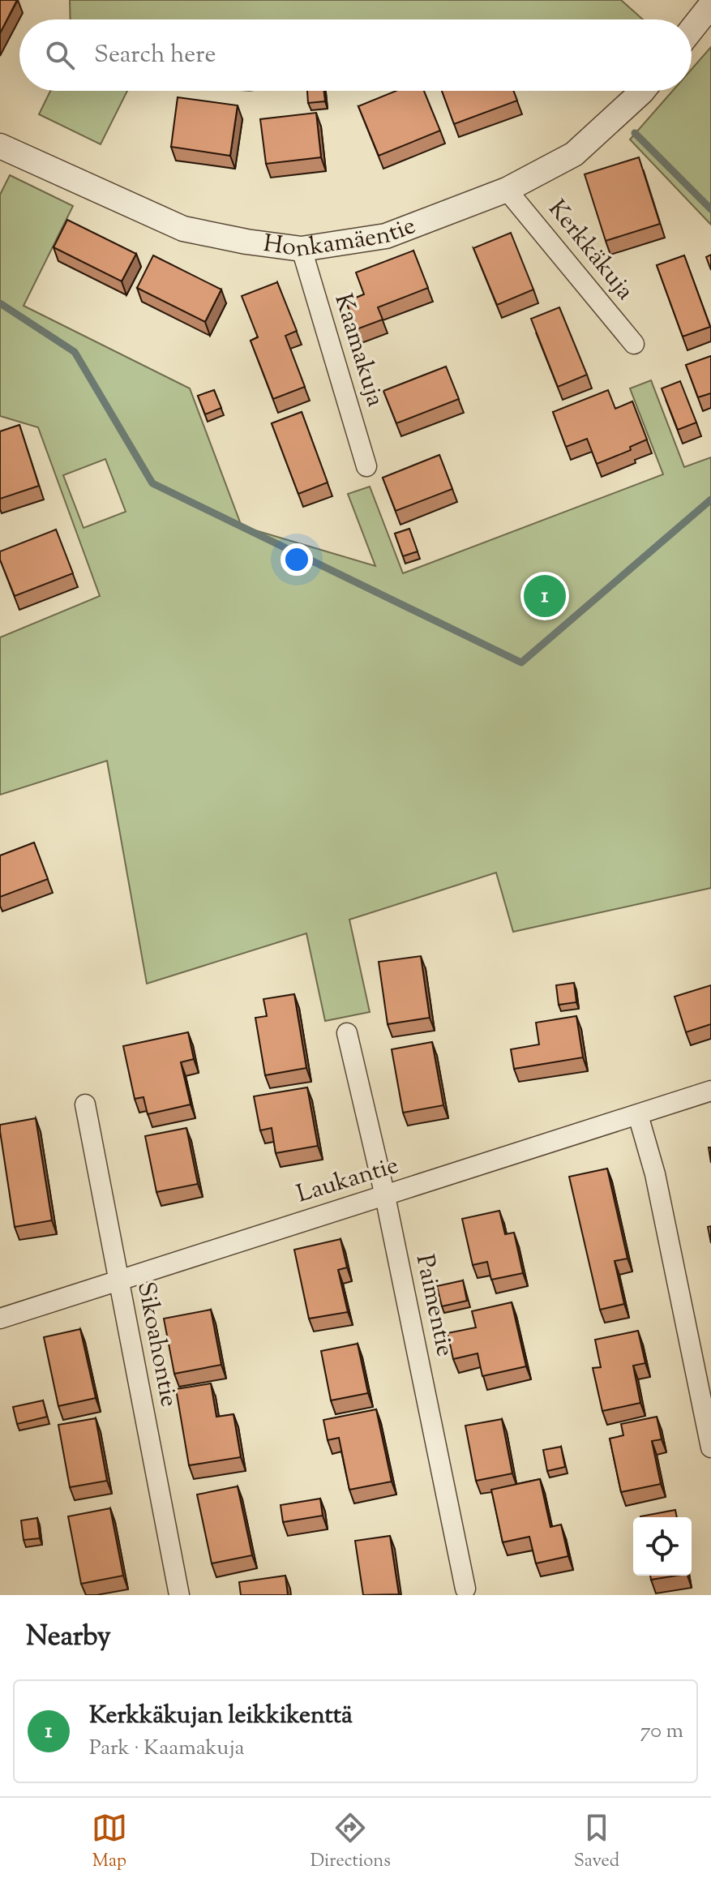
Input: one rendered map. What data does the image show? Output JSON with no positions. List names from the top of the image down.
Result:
{
  "streets": {
    "street": [
      "Honkamäentie",
      "Kerkkäkuja",
      "Kaamakuja",
      "Laukantie",
      "Paimentie",
      "Sikoahontie"
    ]
  },
  "crossings": [
    ["Honkamäentie", "Kerkkäkuja"],
    ["Honkamäentie", "Kaamakuja"],
    ["Laukantie", "Paimentie"],
    ["Laukantie", "Sikoahontie"]
  ],
  "page": {
    "search": "Search here",
    "pins": "1",
    "heading": "Nearby",
    "list": [
      {
        "mark": "1",
        "name": "Kerkkäkujan leikkikenttä",
        "note": "Park · Kaamakuja",
        "value": "70 m"
      }
    ],
    "nav": ["Map", "Directions", "Saved"]
  }
}
